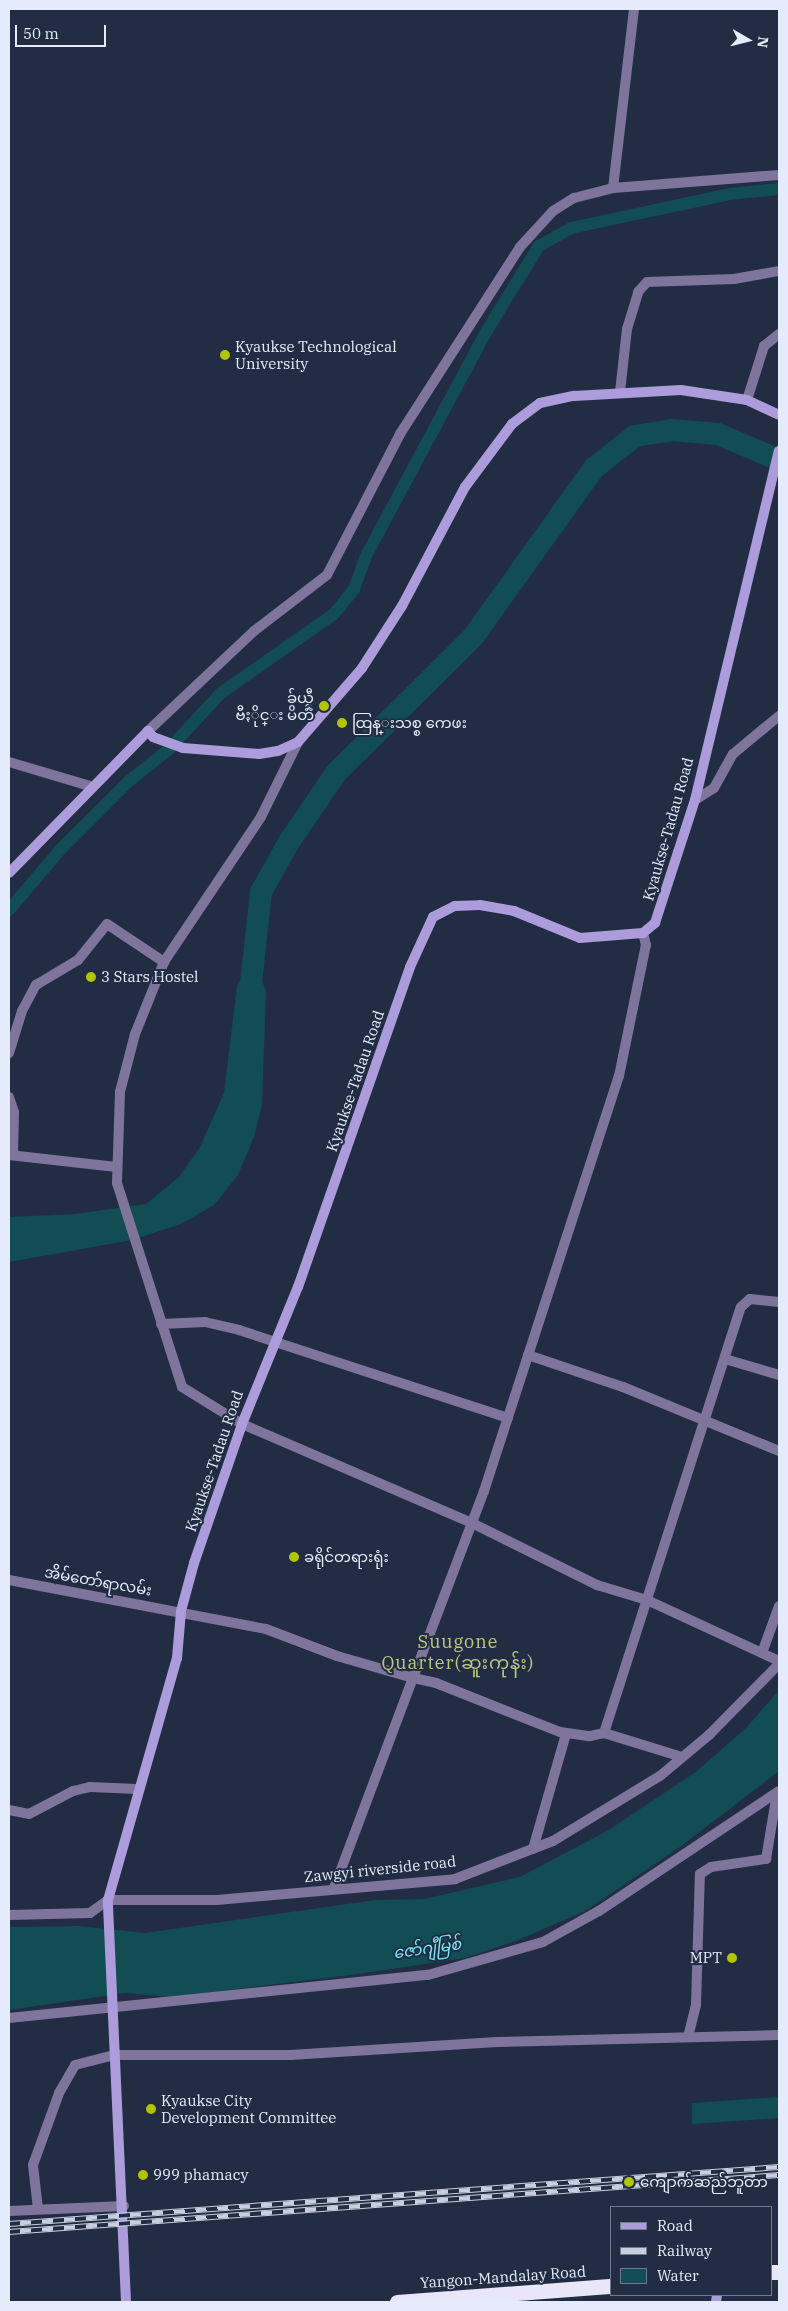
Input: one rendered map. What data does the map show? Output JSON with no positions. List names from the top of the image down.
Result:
{
  "streets": {
    "highway": ["Yangon-Mandalay Road"],
    "main road": ["Kyaukse-Tadau Road"],
    "street": ["အိမ်တော်ရာလမ်း", "Zawgyi riverside road"]
  },
  "crossings": [
    ["Kyaukse-Tadau Road", "အိမ်တော်ရာလမ်း"],
    ["Kyaukse-Tadau Road", "Zawgyi riverside road"]
  ],
  "districts": ["Suugone Quarter(ဆူးကုန်း)"],
  "water": ["ဇော်ဂျီမြစ်"],
  "places": [
    "Kyaukse Technological University",
    "ခ်ယ္ရီ ဗီႏိုင္း မိတၱဴ",
    "ထြန္းသစ္စ ကေဖး",
    "3 Stars Hostel",
    "ခရိုင်တရားရုံး",
    "MPT",
    "Kyaukse City Development Committee",
    "999 phamacy",
    "ကျောက်ဆည်ဘူတာ"
  ],
  "legend": ["Road", "Railway", "Water"],
  "scale_bar": "50 m",
  "north": "right"
}
